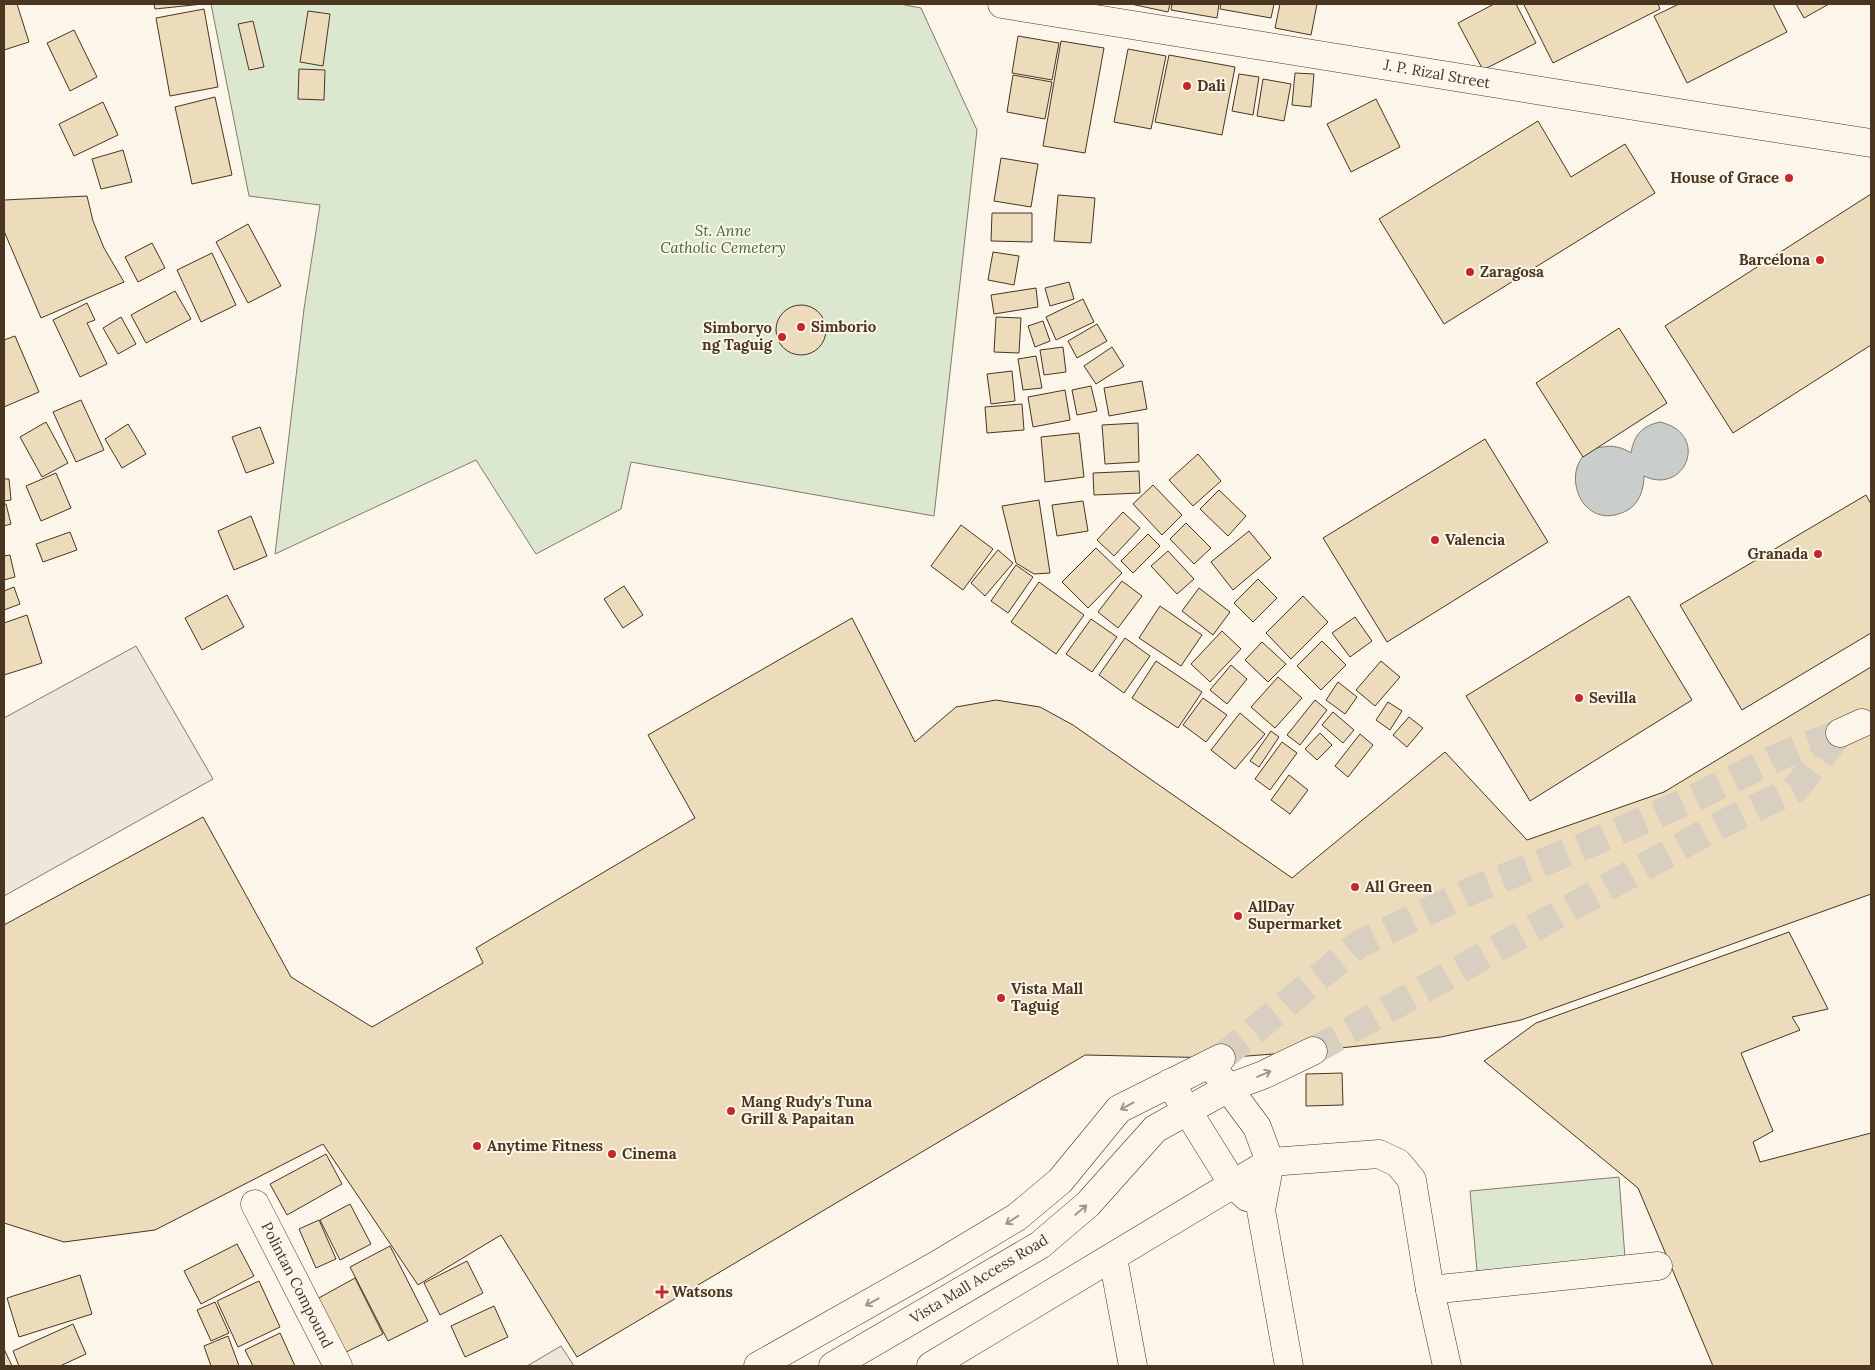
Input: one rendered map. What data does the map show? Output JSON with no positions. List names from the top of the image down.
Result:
{
  "streets": {
    "street": ["J. P. Rizal Street", "Vista Mall Access Road", "Polintan Compound"]
  },
  "parks": ["St. Anne Catholic Cemetery"],
  "places": {
    "other": [
      "Dali",
      "House of Grace",
      "Barcelona",
      "Zaragosa",
      "Simborio",
      "Simboryo ng Taguig",
      "Valencia",
      "Granada",
      "Sevilla",
      "All Green",
      "AllDay Supermarket",
      "Vista Mall Taguig",
      "Mang Rudy's Tuna Grill & Papaitan",
      "Anytime Fitness",
      "Cinema"
    ],
    "health": ["Watsons"]
  }
}
